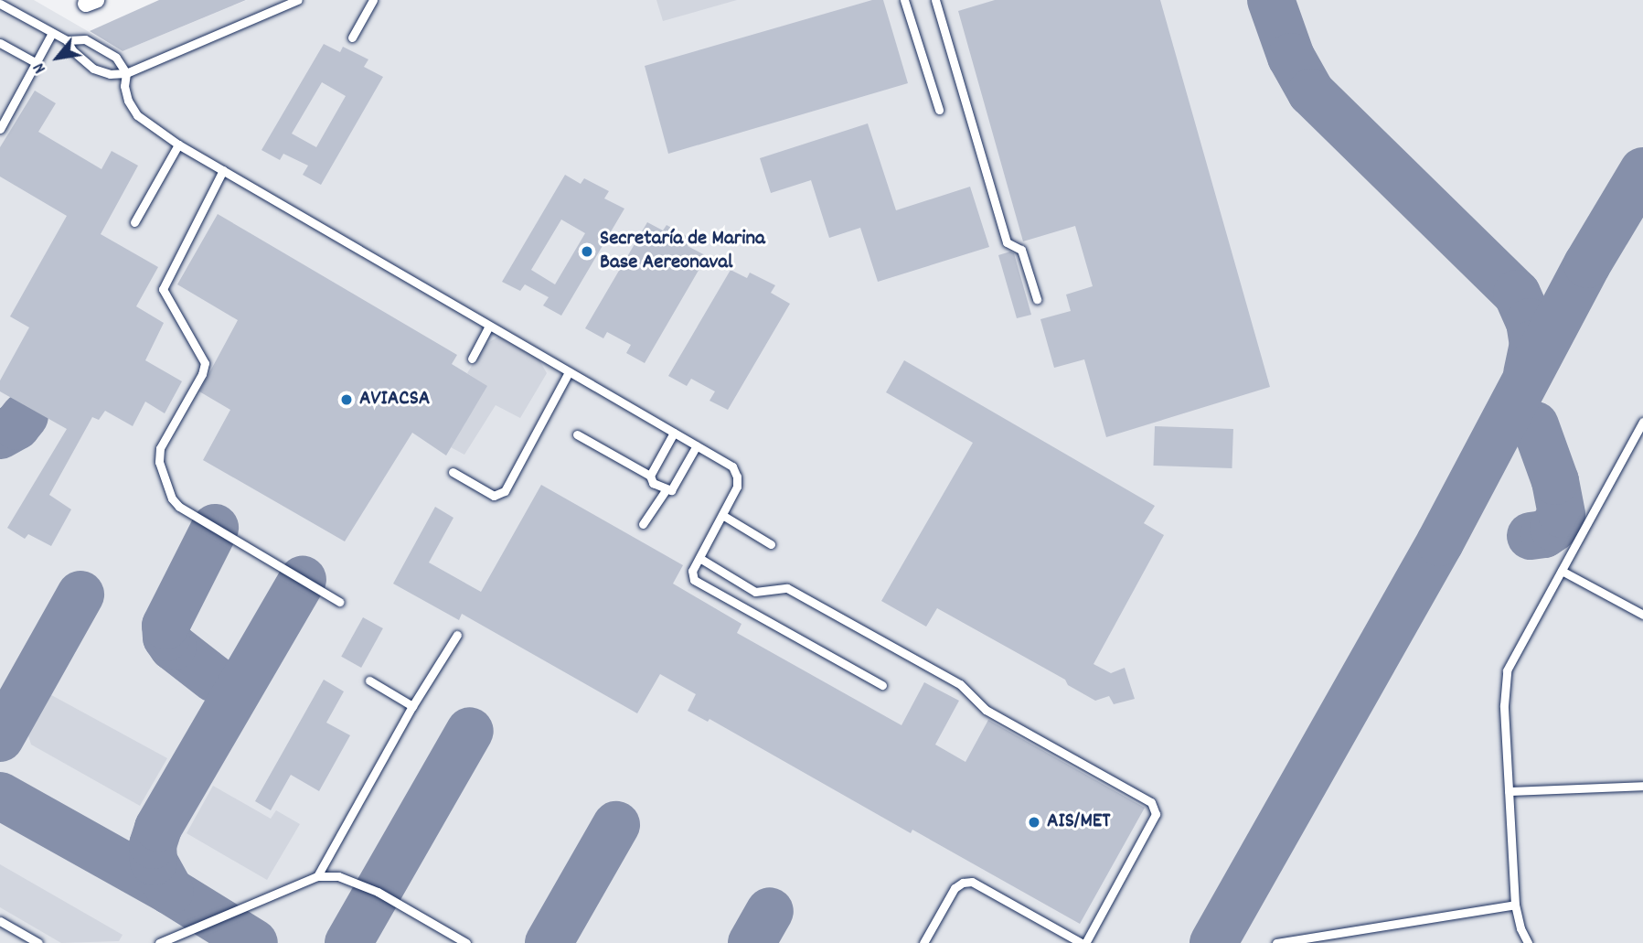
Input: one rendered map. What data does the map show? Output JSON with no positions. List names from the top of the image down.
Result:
{
  "places": ["Secretaría de Marina Base Aereonaval", "AVIACSA", "AIS/MET"],
  "north": "bottom left"
}
